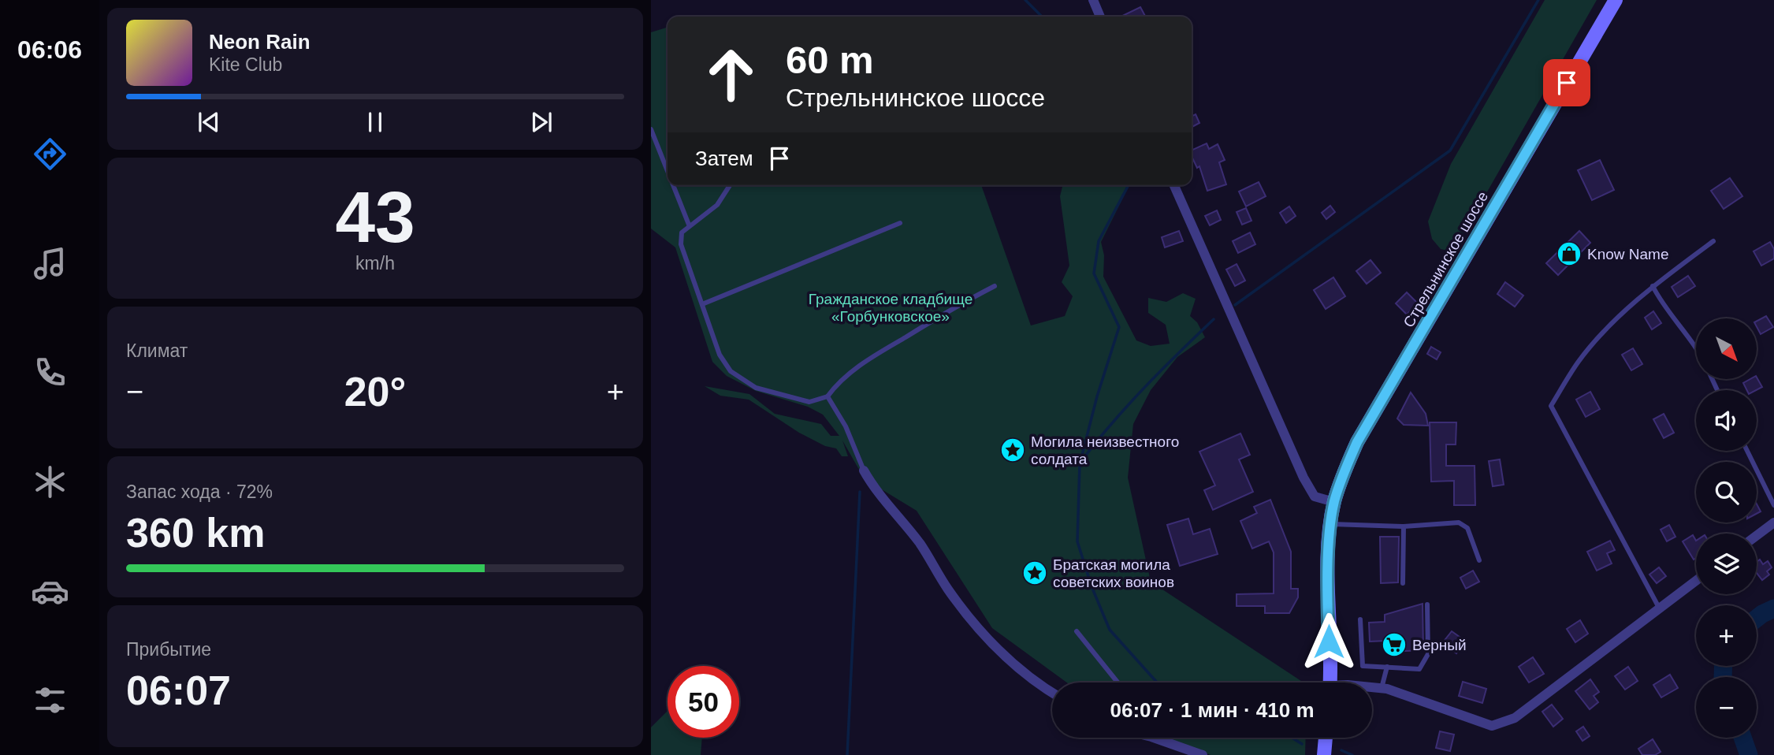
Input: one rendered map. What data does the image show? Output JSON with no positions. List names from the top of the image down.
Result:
{
  "streets": {
    "main road": ["Стрельнинское шоссе"]
  },
  "parks": ["Гражданское кладбище «Горбунковское»"],
  "places": {
    "shop": ["Know Name"],
    "place": ["Могила неизвестного солдата", "Братская могила советских воинов"],
    "supermarket": ["Верный"]
  },
  "north": "bottom right",
  "page": {
    "tabs": "06:06",
    "turn": ["60 m", "Стрельнинское шоссе"],
    "song": ["Neon Rain", "Kite Club"],
    "then": "Затем",
    "tile": [
      ["43", "km/h"],
      "Климат",
      ["Запас хода · 72%", "360 km"],
      ["Прибытие", "06:07"]
    ],
    "map_buttons": ["+", "−"],
    "heat": ["−", "20°", "+"],
    "limit": "50",
    "trip": "06:07 · 1 мин · 410 m"
  }
}
